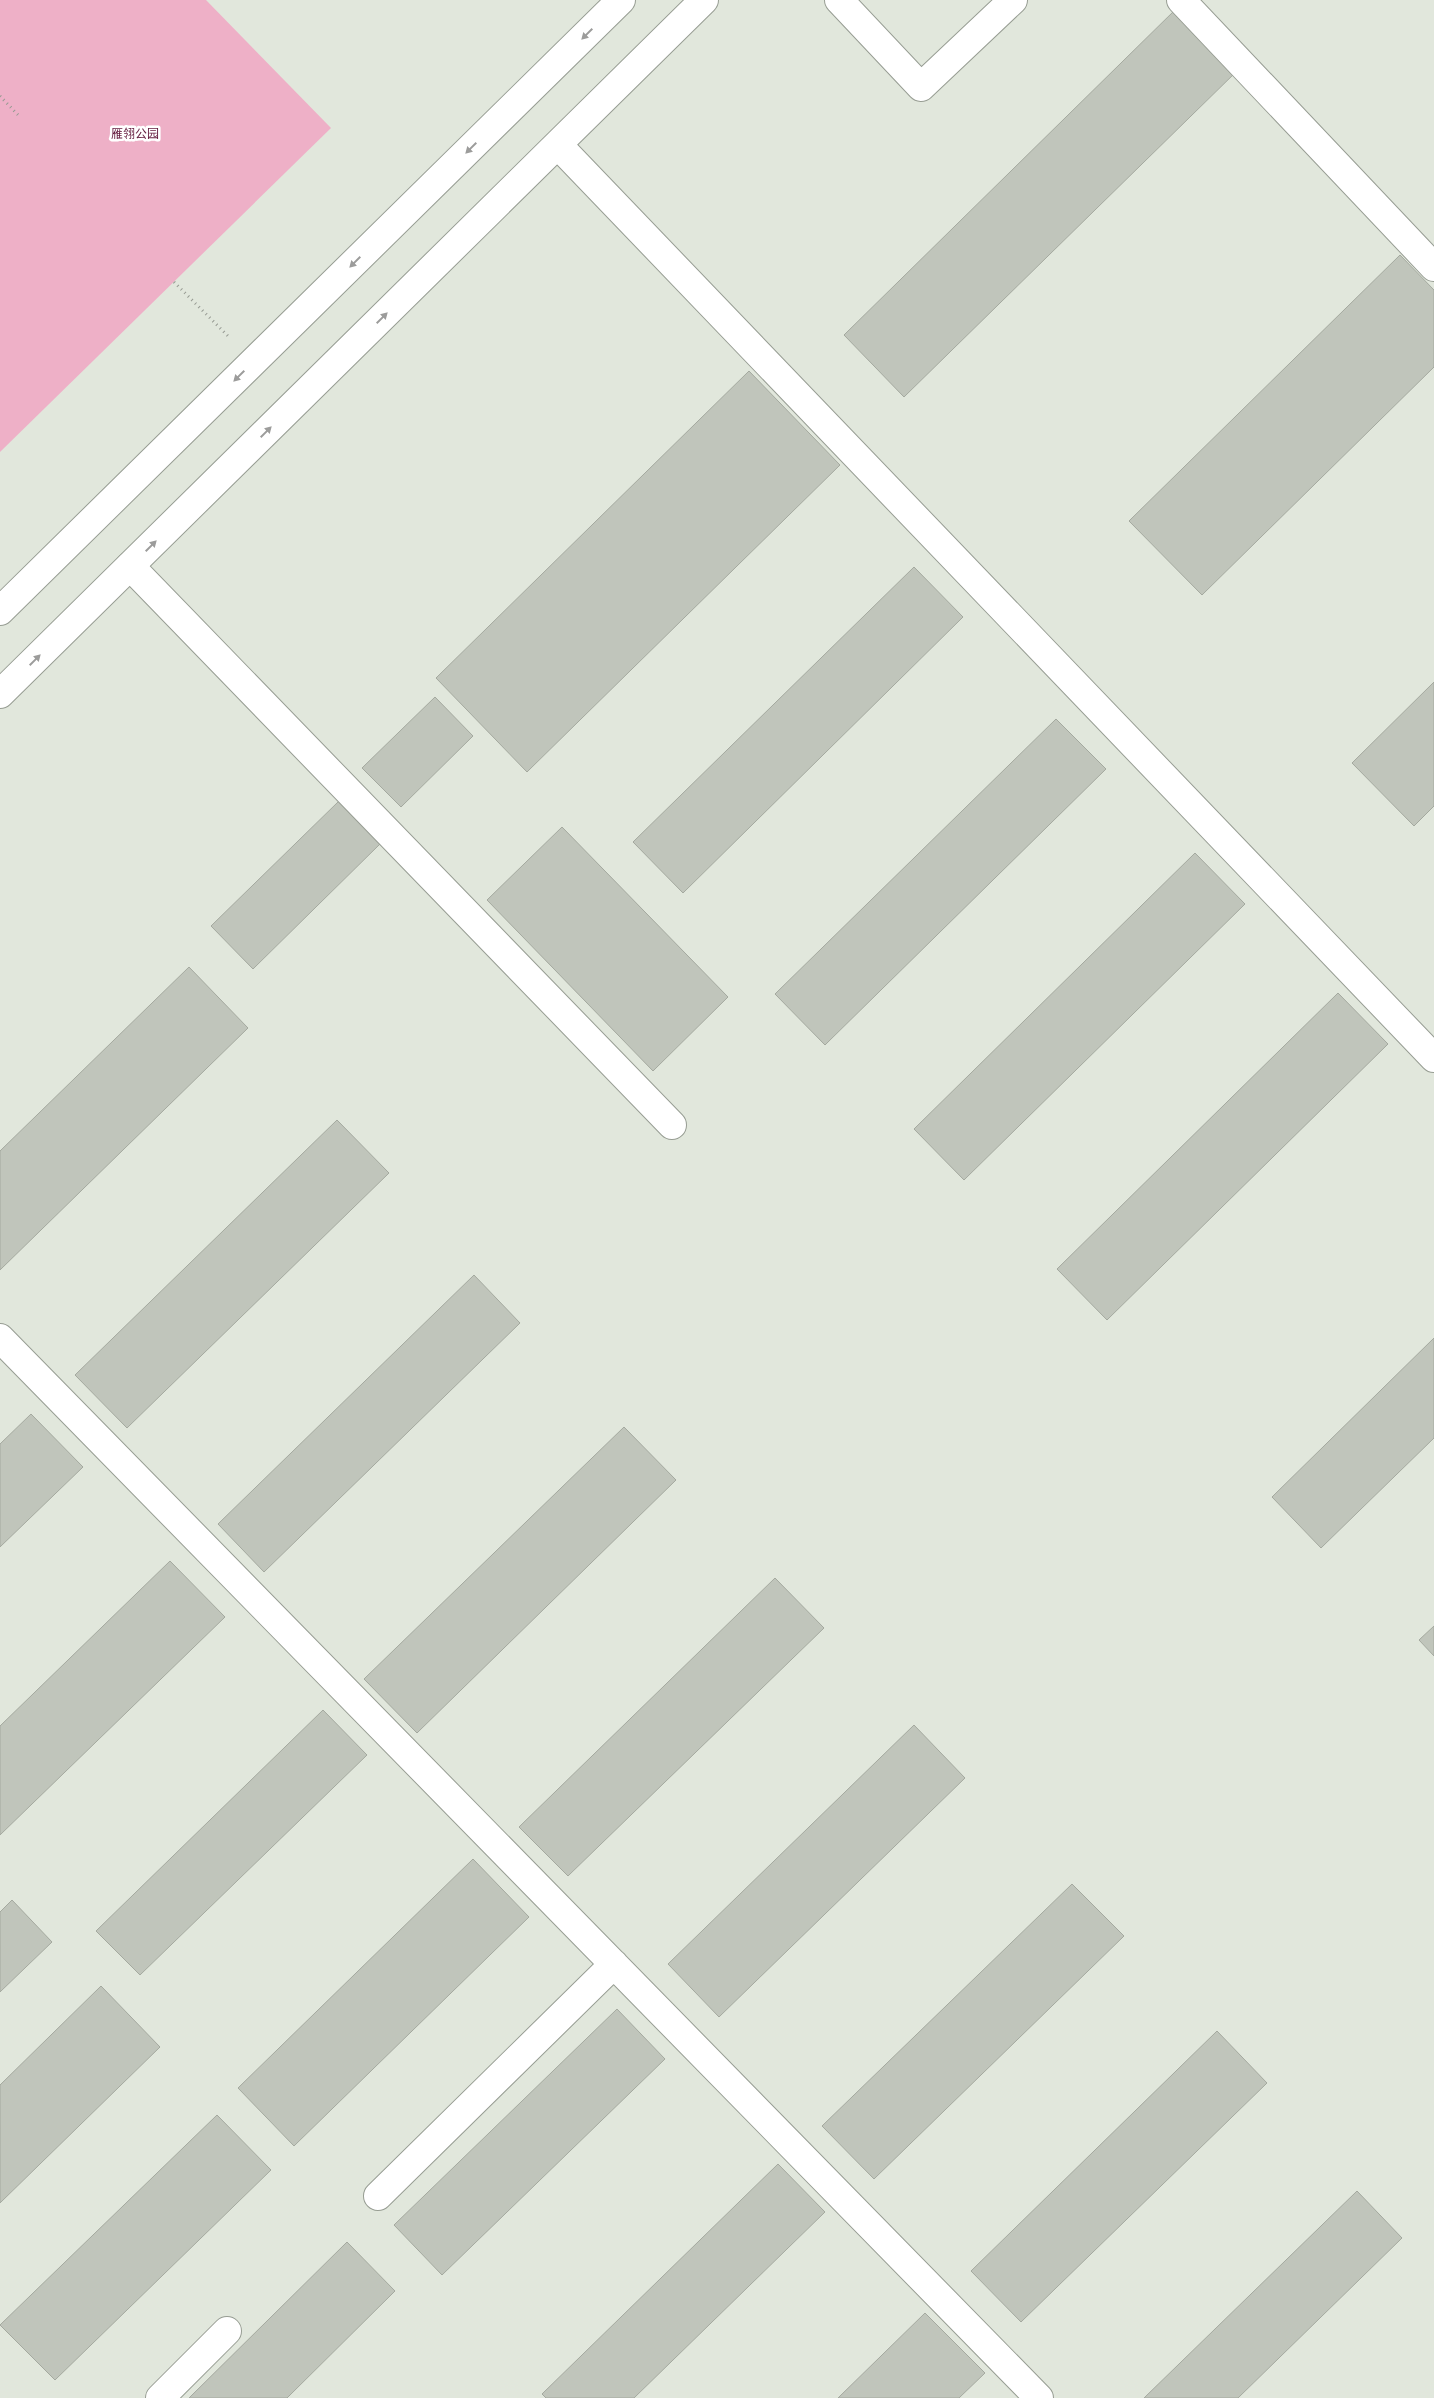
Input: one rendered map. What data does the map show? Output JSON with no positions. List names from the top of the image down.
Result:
{
  "parks": ["雁翎公园"]
}
